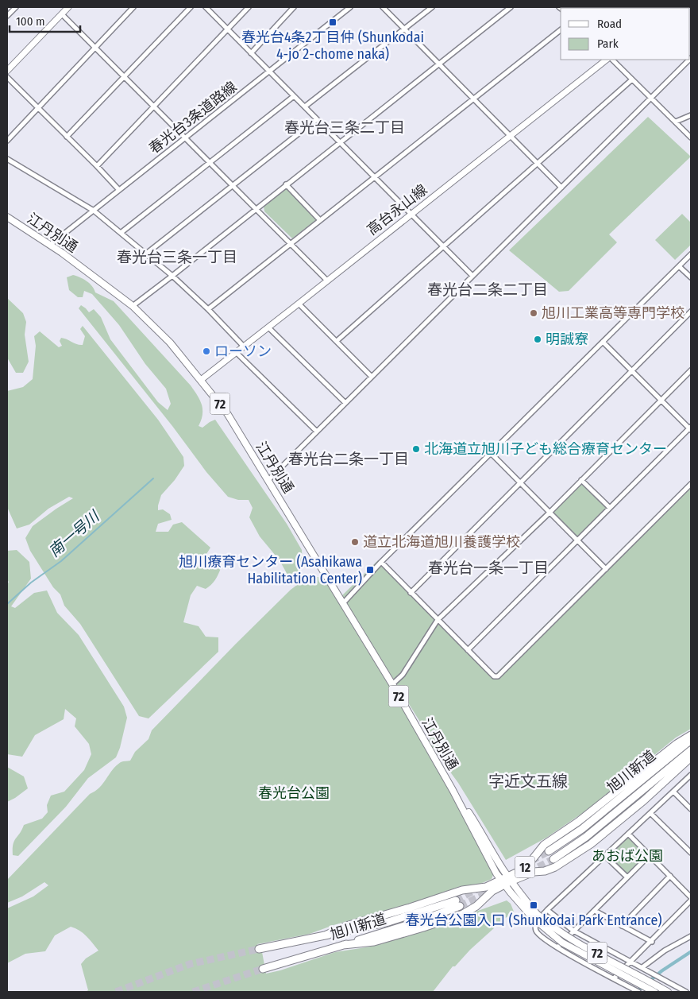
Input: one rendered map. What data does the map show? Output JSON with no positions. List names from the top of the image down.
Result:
{
  "streets": {
    "highway": ["旭川新道", "12"],
    "main road": ["江丹別通", "72"],
    "street": ["春光台3条道路線", "高台永山線"]
  },
  "crossings": [
    ["春光台3条道路線", "江丹別通"],
    ["高台永山線", "江丹別通"],
    ["江丹別通", "12"],
    ["旭川新道", "12"]
  ],
  "districts": [
    "春光台三条二丁目",
    "春光台三条一丁目",
    "春光台二条二丁目",
    "春光台二条一丁目",
    "春光台一条一丁目",
    "字近文五線"
  ],
  "water": ["南一号川"],
  "parks": ["春光台公園", "あおば公園"],
  "places": {
    "transit": ["春光台4条2丁目仲 (Shunkodai 4-jo 2-chome naka)", "旭川療育センター (Asahikawa Habilitation Center)", "春光台公園入口 (Shunkodai Park Entrance)"],
    "other": [
      "旭川工業高等専門学校",
      "明誠寮",
      "ローソン",
      "北海道立旭川子ども総合療育センター",
      "道立北海道旭川養護学校"
    ]
  },
  "legend": ["Road", "Park"],
  "scale_bar": "100 m"
}
